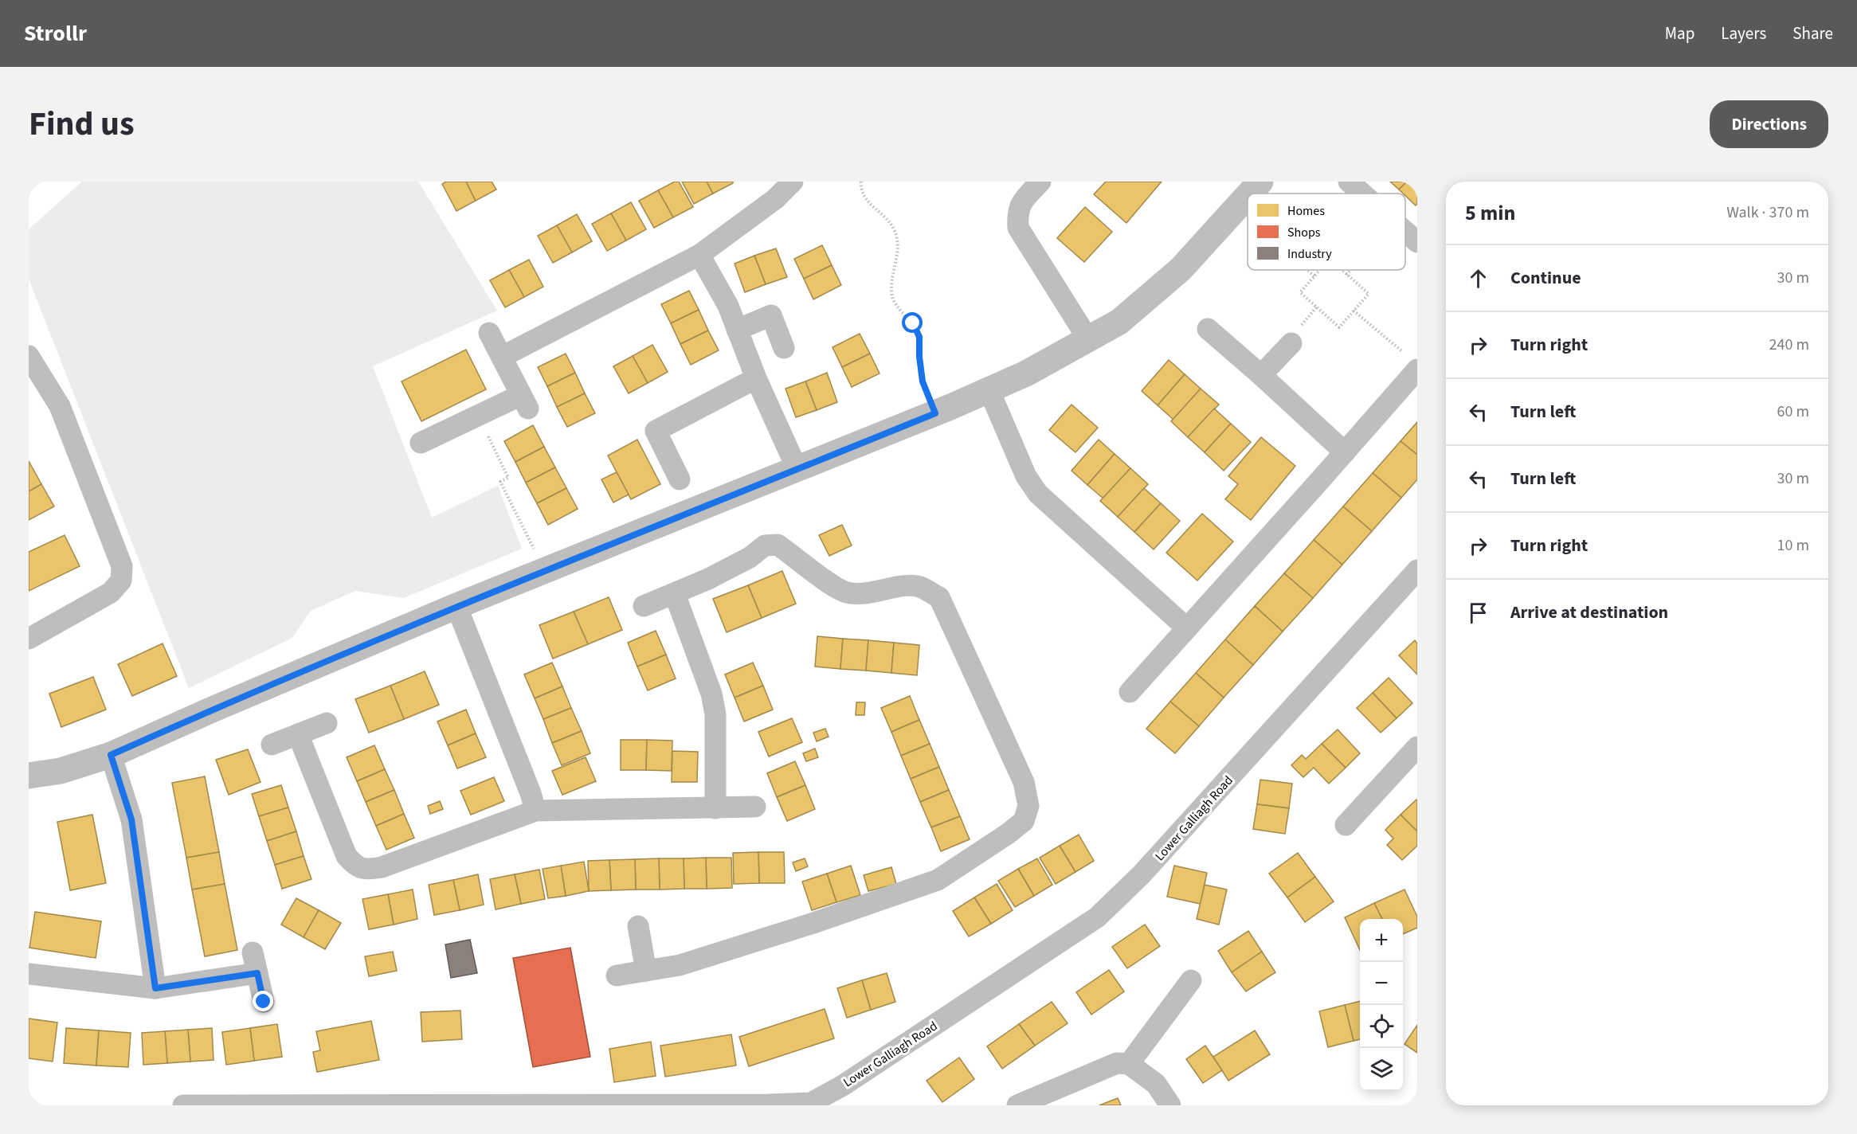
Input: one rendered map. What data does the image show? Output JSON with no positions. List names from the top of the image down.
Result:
{
  "streets": {
    "street": ["Lower Galliagh Road"]
  },
  "legend": ["Homes", "Shops", "Industry"],
  "page": {
    "header": "Strollr",
    "nav": ["Map", "Layers", "Share"],
    "title": "Find us",
    "buttons": "Directions",
    "heading": ["5 min", "Walk · 370 m"],
    "list": [
      ["Continue", "30 m"],
      ["Turn right", "240 m"],
      ["Turn left", "60 m"],
      ["Turn left", "30 m"],
      ["Turn right", "10 m"],
      "Arrive at destination"
    ],
    "map_buttons": ["+", "−"]
  }
}
